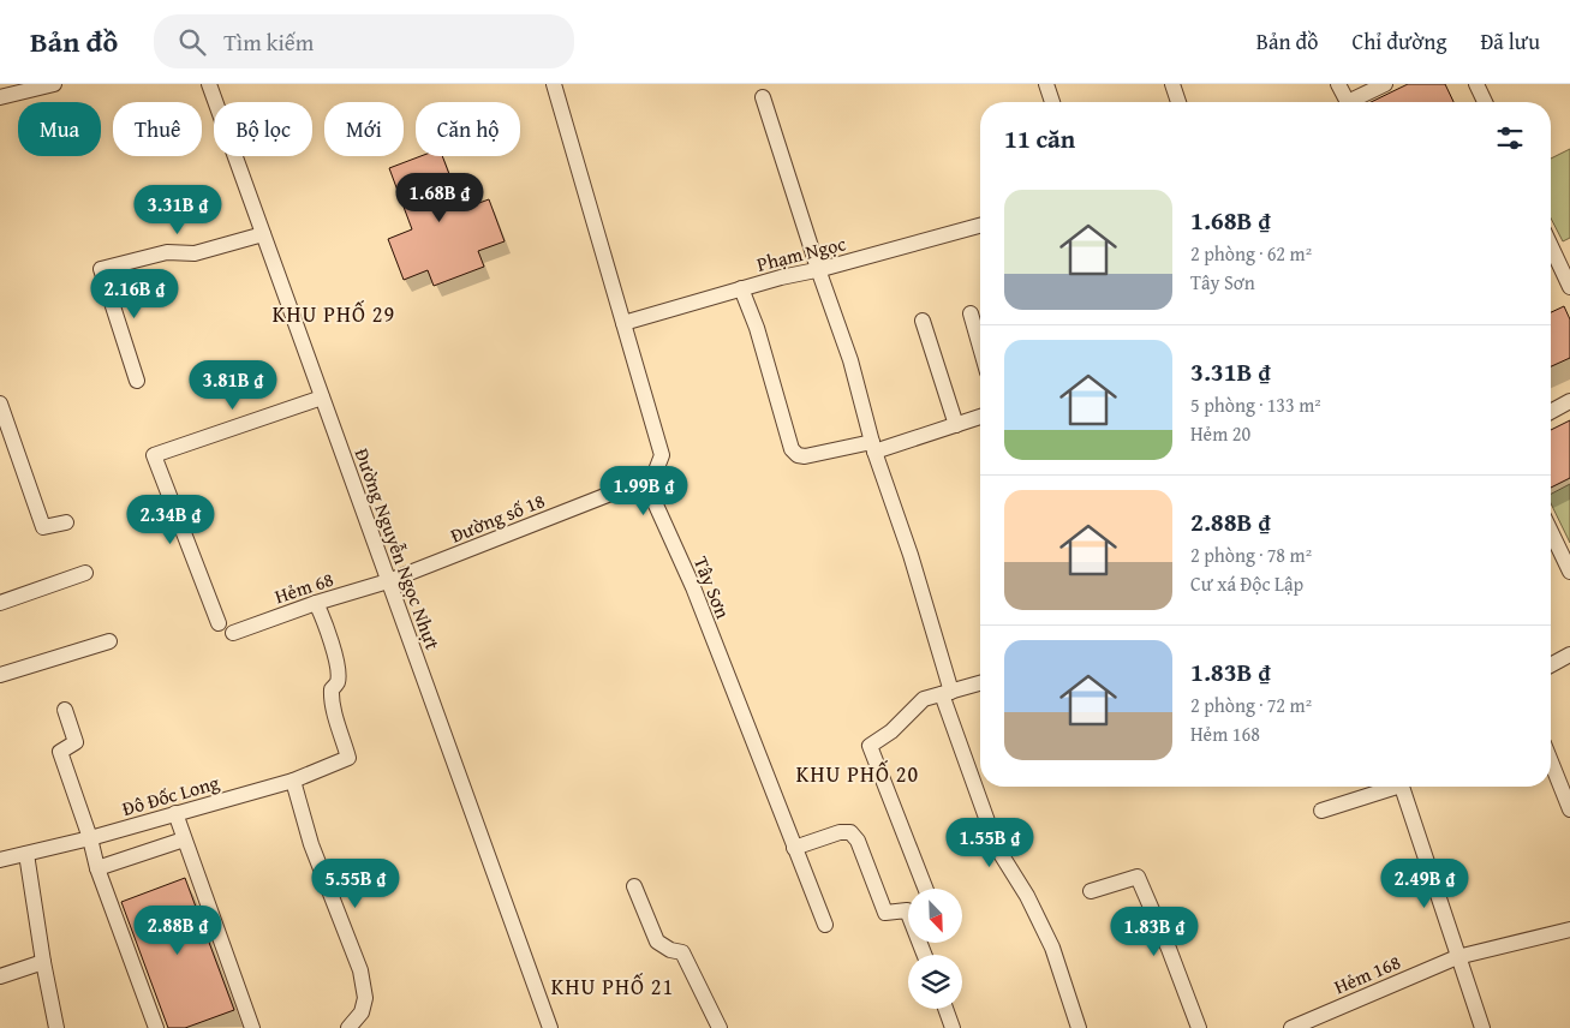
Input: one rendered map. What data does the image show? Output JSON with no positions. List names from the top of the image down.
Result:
{
  "streets": {
    "street": [
      "Phạm Ngọc",
      "Đường số 18",
      "Đường Nguyễn Ngọc Nhựt",
      "Hẻm 68",
      "Tây Sơn",
      "Đô Đốc Long",
      "Hẻm 168"
    ]
  },
  "crossings": [
    ["Phạm Ngọc", "Tây Sơn"],
    ["Đường số 18", "Đường Nguyễn Ngọc Nhựt"],
    ["Đường số 18", "Hẻm 68"],
    ["Đường số 18", "Tây Sơn"],
    ["Đường Nguyễn Ngọc Nhựt", "Hẻm 68"],
    ["Hẻm 68", "Đô Đốc Long"]
  ],
  "districts": ["KHU PHỐ 29", "KHU PHỐ 20", "KHU PHỐ 21"],
  "north": "bottom right",
  "page": {
    "header": "Bản đồ",
    "search": "Tìm kiếm",
    "nav": ["Bản đồ", "Chỉ đường", "Đã lưu"],
    "chip": [
      "Mua",
      "Thuê",
      "Bộ lọc",
      "Mới",
      "Căn hộ"
    ],
    "heading": "11 căn",
    "price": [
      "1.68B ₫",
      "3.31B ₫",
      "2.16B ₫",
      "3.81B ₫",
      "1.99B ₫",
      "2.34B ₫",
      "1.55B ₫",
      "5.55B ₫",
      "2.49B ₫",
      "2.88B ₫",
      "1.83B ₫"
    ],
    "list": [
      {
        "name": "1.68B ₫",
        "note": "2 phòng · 62 m² · Tây Sơn"
      },
      {
        "name": "3.31B ₫",
        "note": "5 phòng · 133 m² · Hẻm 20"
      },
      {
        "name": "2.88B ₫",
        "note": "2 phòng · 78 m² · Cư xá Độc Lập"
      },
      {
        "name": "1.83B ₫",
        "note": "2 phòng · 72 m² · Hẻm 168"
      }
    ]
  }
}
